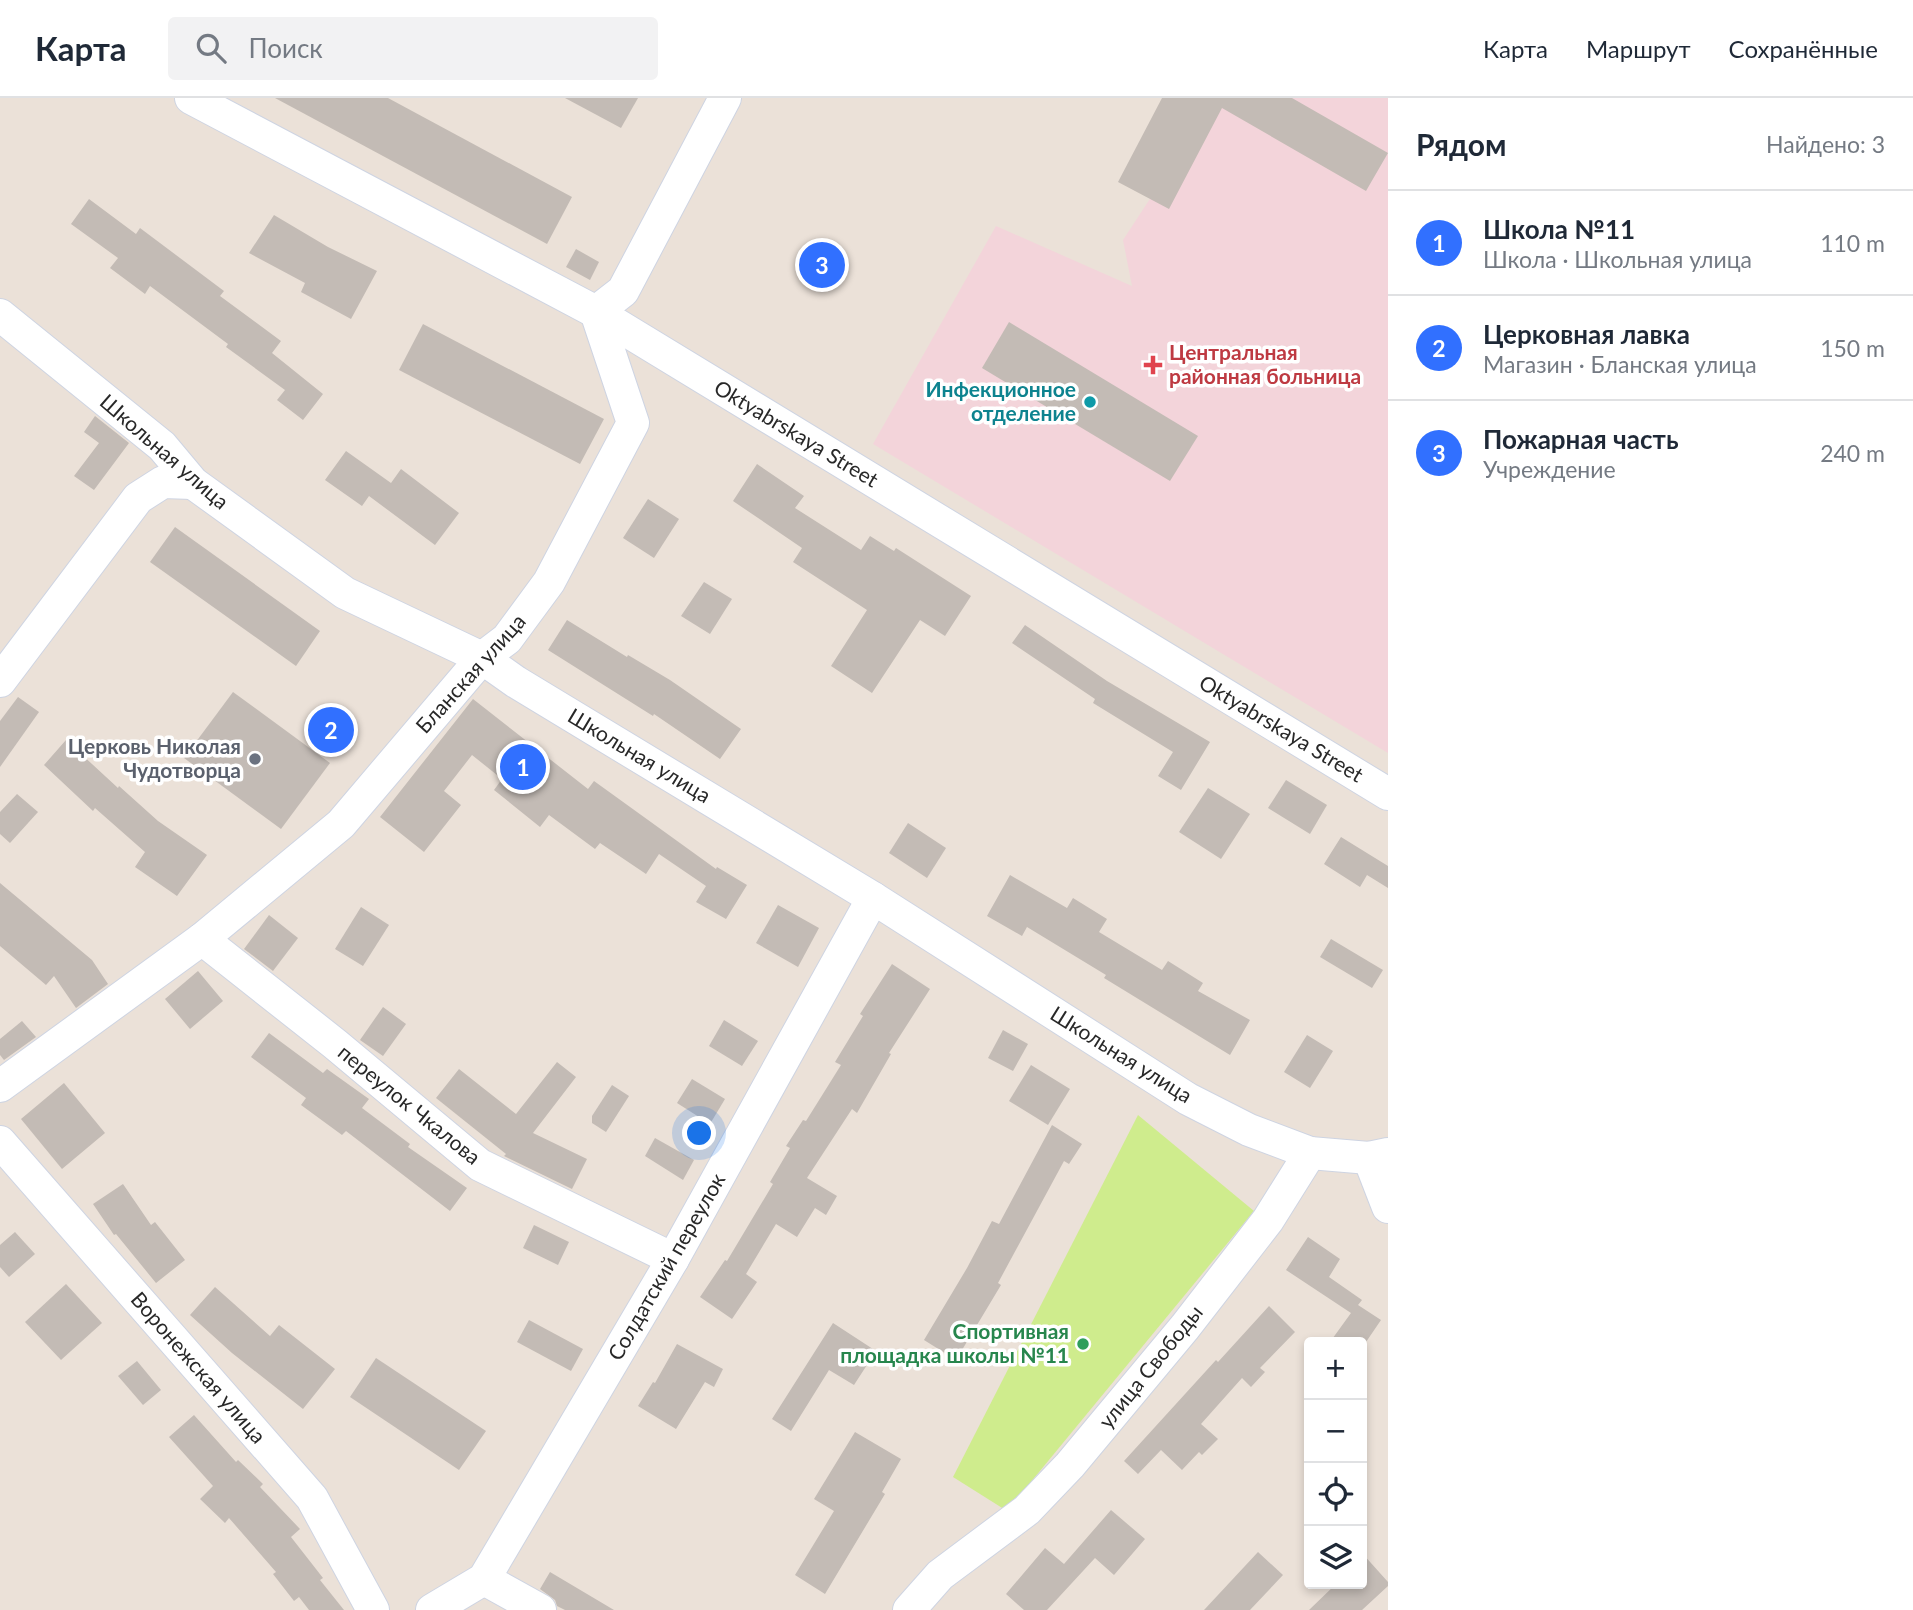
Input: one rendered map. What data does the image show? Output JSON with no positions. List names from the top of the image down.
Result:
{
  "streets": {
    "street": [
      "Oktyabrskaya Street",
      "Школьная улица",
      "Бланская улица",
      "переулок Чкалова",
      "Солдатский переулок",
      "улица Свободы",
      "Воронежская улица"
    ]
  },
  "crossings": [
    ["Oktyabrskaya Street", "Бланская улица"],
    ["Школьная улица", "Бланская улица"],
    ["Школьная улица", "Солдатский переулок"],
    ["Школьная улица", "улица Свободы"],
    ["Бланская улица", "переулок Чкалова"],
    ["переулок Чкалова", "Солдатский переулок"]
  ],
  "places": {
    "health": ["Центральная районная больница"],
    "other": ["Инфекционное отделение", "Церковь Николая Чудотворца", "Спортивная площадка школы №11"]
  },
  "page": {
    "header": "Карта",
    "search": "Поиск",
    "nav": ["Карта", "Маршрут", "Сохранённые"],
    "heading": ["Рядом", "Найдено: 3"],
    "list": [
      {
        "mark": "1",
        "name": "Школа №11",
        "note": "Школа · Школьная улица",
        "value": "110 m"
      },
      {
        "mark": "2",
        "name": "Церковная лавка",
        "note": "Магазин · Бланская улица",
        "value": "150 m"
      },
      {
        "mark": "3",
        "name": "Пожарная часть",
        "note": "Учреждение",
        "value": "240 m"
      }
    ],
    "pins": ["3", "2", "1"],
    "map_buttons": ["+", "−"]
  }
}
